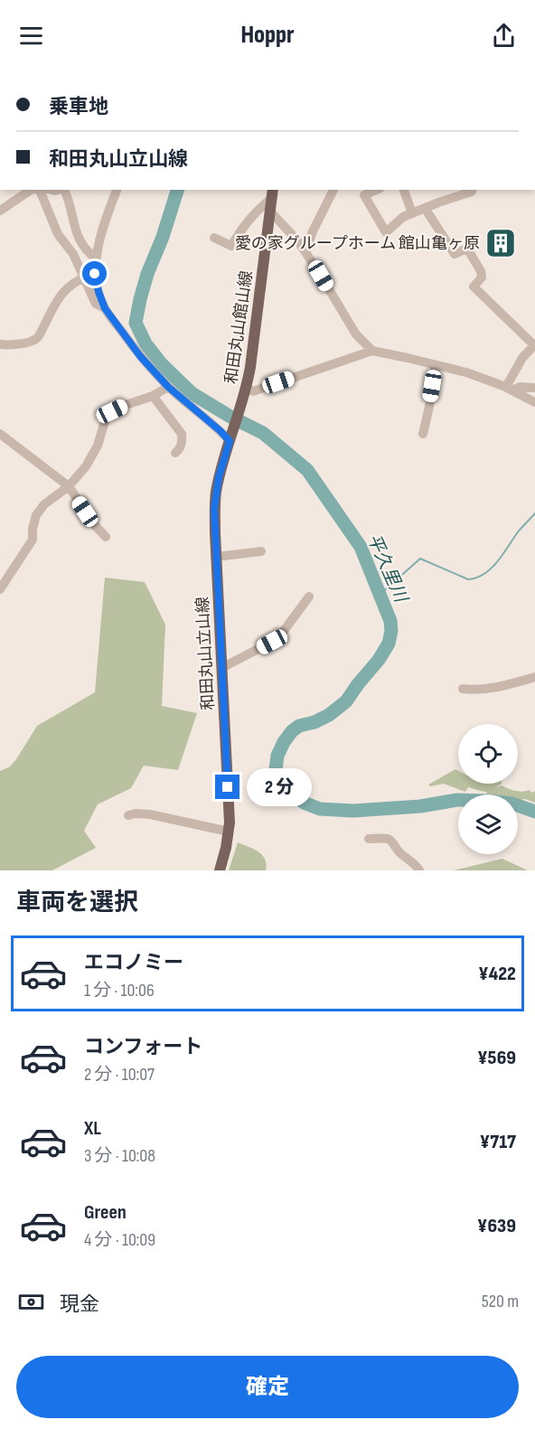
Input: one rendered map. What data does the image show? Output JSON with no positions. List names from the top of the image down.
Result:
{
  "streets": {
    "main road": ["和田丸山館山線", "和田丸山立山線"]
  },
  "crossings": [
    ["和田丸山館山線", "和田丸山立山線"]
  ],
  "water": ["平久里川"],
  "places": {
    "building": ["愛の家グループホーム 館山亀ヶ原"]
  },
  "page": {
    "header": "Hoppr",
    "banner": ["乗車地", "和田丸山立山線"],
    "bubble": "2 分",
    "heading": "車両を選択",
    "list": [
      {
        "name": "エコノミー",
        "note": "1 分 · 10:06",
        "value": "¥422"
      },
      {
        "name": "コンフォート",
        "note": "2 分 · 10:07",
        "value": "¥569"
      },
      {
        "name": "XL",
        "note": "3 分 · 10:08",
        "value": "¥717"
      },
      {
        "name": "Green",
        "note": "4 分 · 10:09",
        "value": "¥639"
      }
    ],
    "pay": ["現金", "520 m"],
    "buttons": "確定"
  }
}
